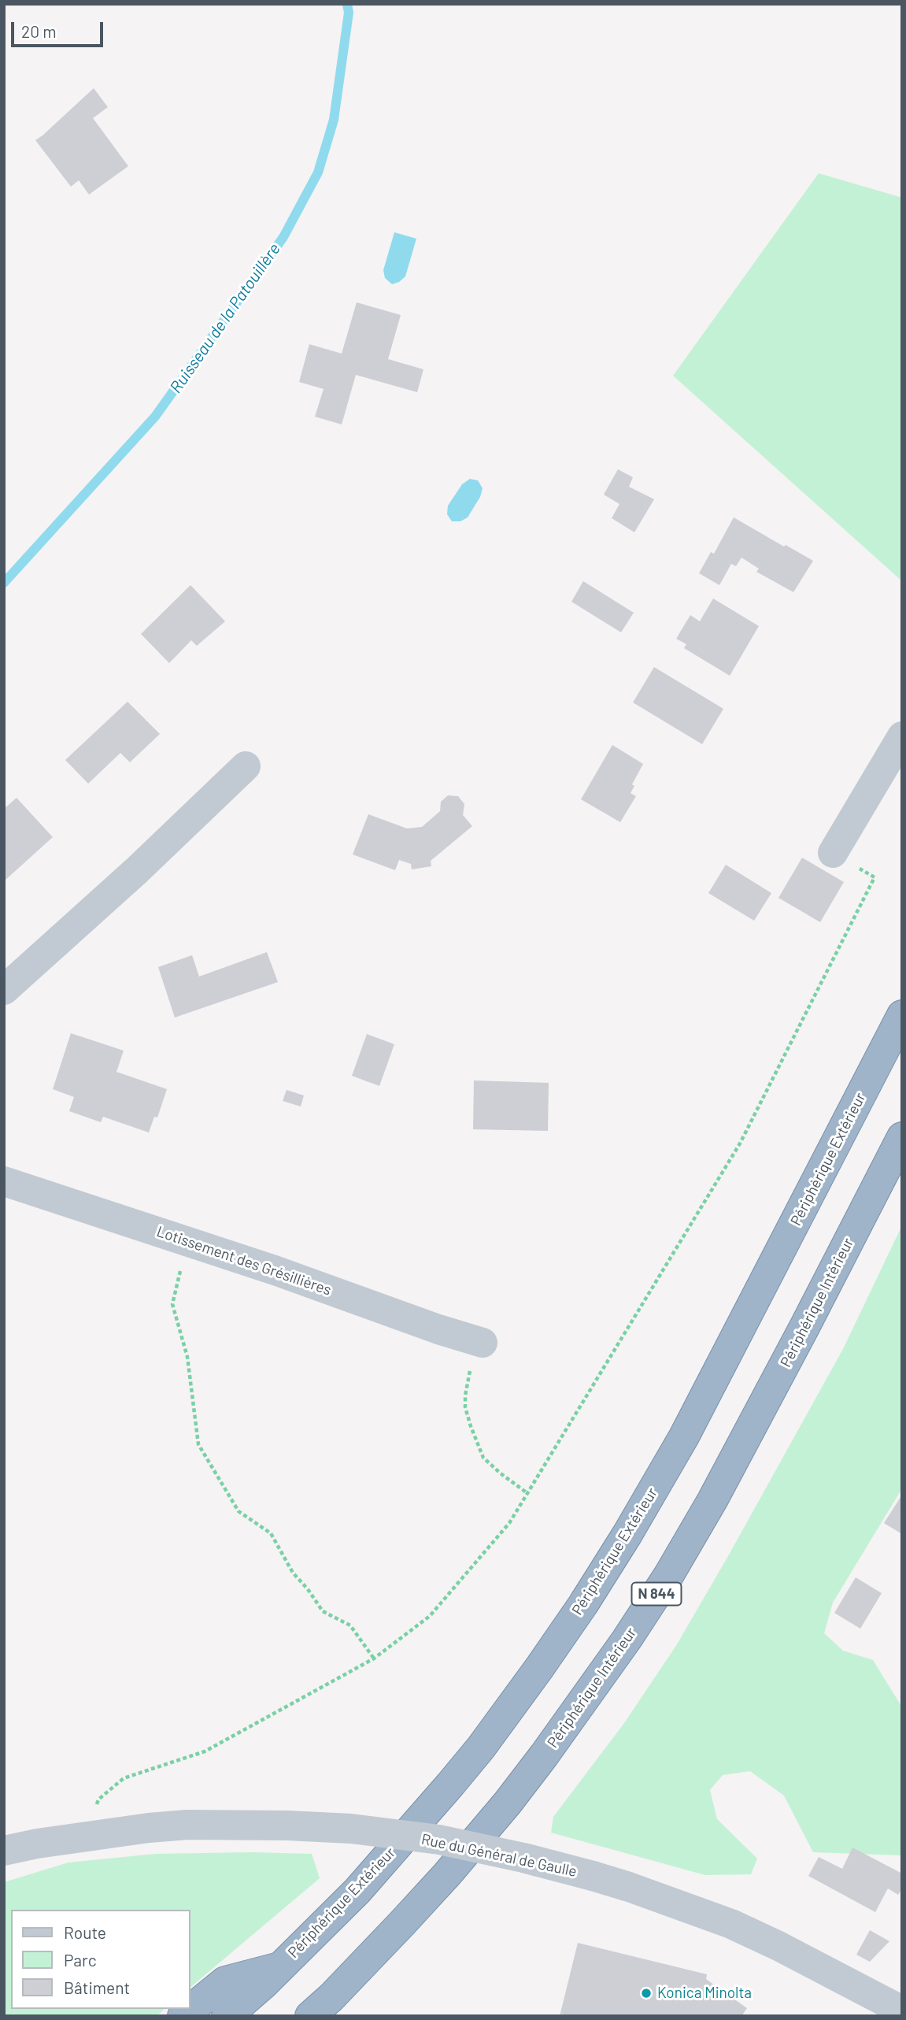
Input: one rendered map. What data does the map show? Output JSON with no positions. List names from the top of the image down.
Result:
{
  "streets": {
    "highway": ["Périphérique Extérieur", "Périphérique Intérieur", "N 844"],
    "street": ["Lotissement des Grésillières", "Rue du Général de Gaulle"]
  },
  "water": ["Ruisseau de la Patouillère"],
  "places": ["Konica Minolta"],
  "legend": ["Route", "Parc", "Bâtiment"],
  "scale_bar": "20 m"
}
